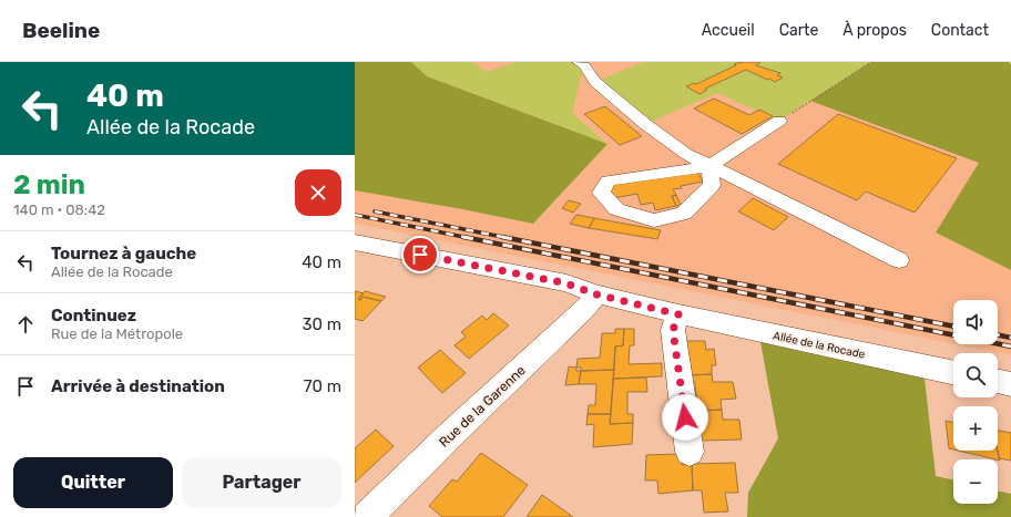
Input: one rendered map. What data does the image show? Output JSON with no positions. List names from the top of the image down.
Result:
{
  "streets": {
    "street": ["Allée de la Rocade", "Rue de la Garenne"]
  },
  "crossings": [
    ["Allée de la Rocade", "Rue de la Garenne"]
  ],
  "page": {
    "header": "Beeline",
    "nav": [
      "Accueil",
      "Carte",
      "À propos",
      "Contact"
    ],
    "turn": ["40 m", "Allée de la Rocade"],
    "heading": ["2 min", "140 m · 08:42"],
    "list": [
      {
        "name": "Tournez à gauche",
        "note": "Allée de la Rocade",
        "value": "40 m"
      },
      {
        "name": "Continuez",
        "note": "Rue de la Métropole",
        "value": "30 m"
      },
      {
        "name": "Arrivée à destination",
        "value": "70 m"
      }
    ],
    "map_buttons": ["+", "−"],
    "buttons": ["Quitter", "Partager"]
  }
}
